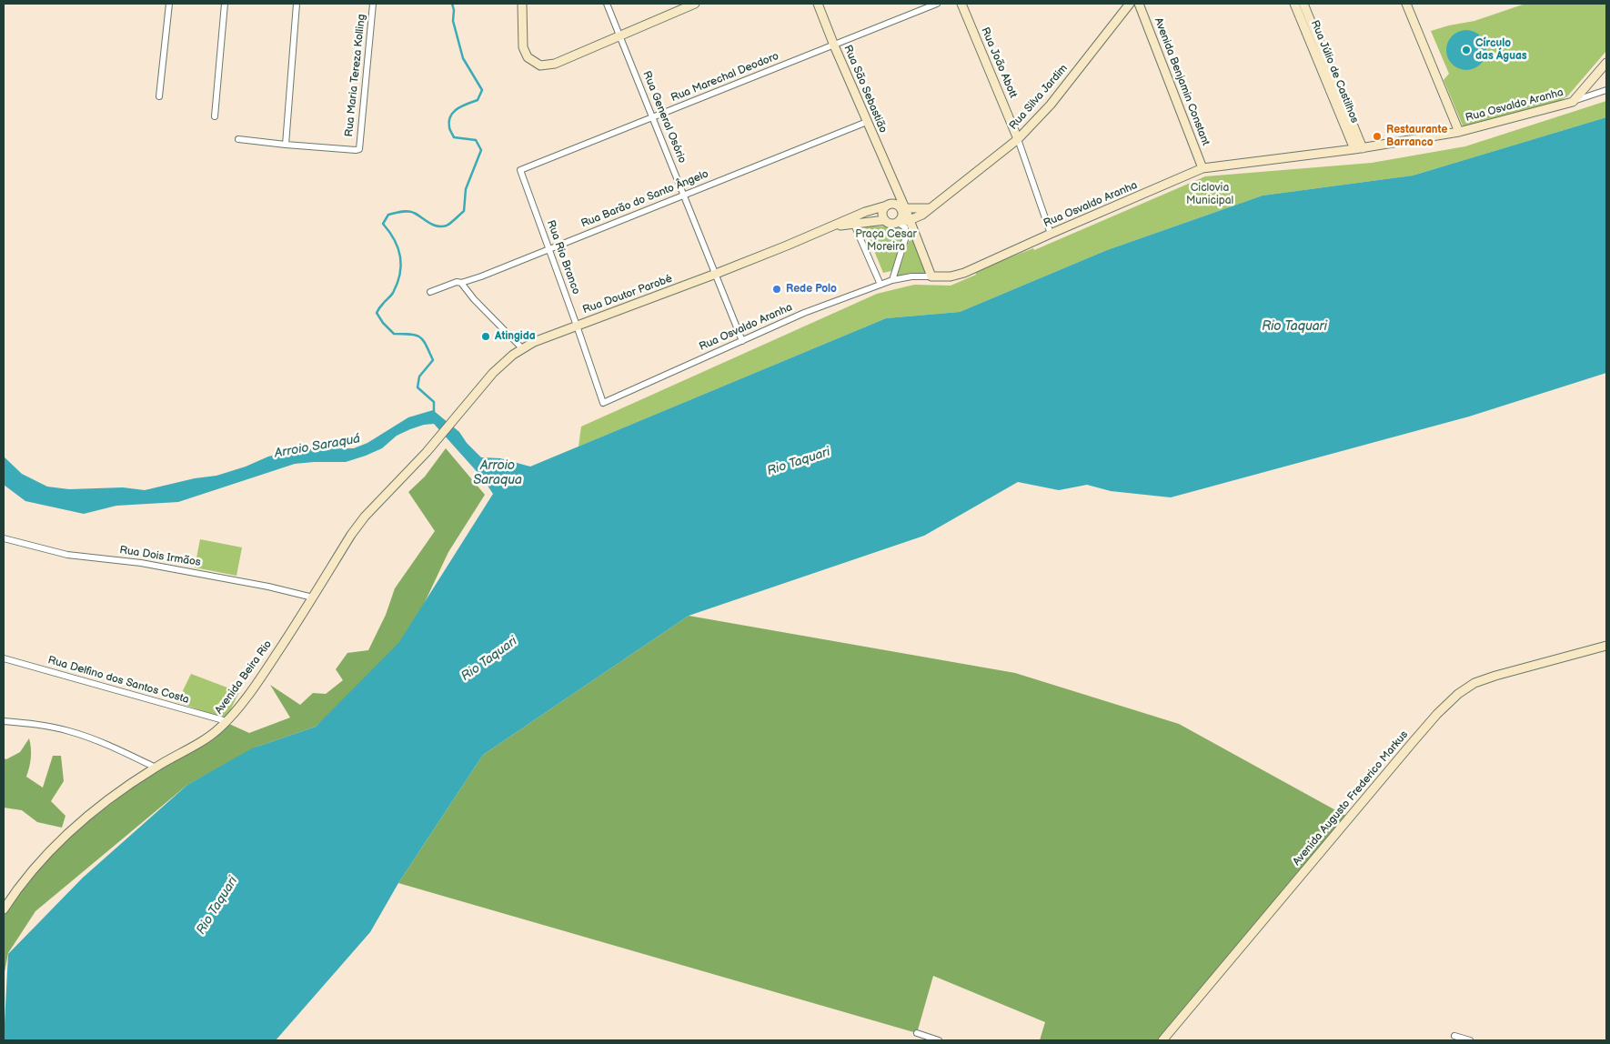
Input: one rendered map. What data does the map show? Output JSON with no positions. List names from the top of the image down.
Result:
{
  "streets": {
    "main road": [
      "Rua João Abott",
      "Rua Júlio de Castilhos",
      "Avenida Benjamin Constant",
      "Rua São Sebastião",
      "Rua Silva Jardim",
      "Rua Osvaldo Aranha",
      "Rua Doutor Parobé",
      "Avenida Beira Rio",
      "Avenida Augusto Frederico Markus"
    ],
    "street": [
      "Rua Maria Tereza Kolling",
      "Rua Marechal Deodoro",
      "Rua General Osório",
      "Rua Barão do Santo Ângelo",
      "Rua Rio Branco",
      "Rua Dois Irmãos",
      "Rua Delfino dos Santos Costa"
    ]
  },
  "crossings": [
    ["Rua João Abott", "Rua Silva Jardim"],
    ["Rua João Abott", "Rua Osvaldo Aranha"],
    ["Rua Júlio de Castilhos", "Rua Osvaldo Aranha"],
    ["Rua Marechal Deodoro", "Rua São Sebastião"],
    ["Rua Marechal Deodoro", "Rua General Osório"],
    ["Rua Marechal Deodoro", "Rua Rio Branco"],
    ["Avenida Benjamin Constant", "Rua Osvaldo Aranha"],
    ["Rua São Sebastião", "Rua Silva Jardim"],
    ["Rua São Sebastião", "Rua Osvaldo Aranha"],
    ["Rua São Sebastião", "Rua Barão do Santo Ângelo"],
    ["Rua São Sebastião", "Rua Doutor Parobé"],
    ["Rua Silva Jardim", "Rua Doutor Parobé"],
    ["Rua Osvaldo Aranha", "Rua General Osório"],
    ["Rua Osvaldo Aranha", "Rua Rio Branco"],
    ["Rua General Osório", "Rua Barão do Santo Ângelo"],
    ["Rua General Osório", "Rua Doutor Parobé"],
    ["Rua Barão do Santo Ângelo", "Rua Rio Branco"],
    ["Rua Rio Branco", "Rua Doutor Parobé"],
    ["Rua Doutor Parobé", "Avenida Beira Rio"],
    ["Rua Dois Irmãos", "Avenida Beira Rio"],
    ["Avenida Beira Rio", "Rua Delfino dos Santos Costa"]
  ],
  "water": ["Rio Taquari", "Arroio Saraquá", "Arroio Saraqua"],
  "parks": ["Ciclovia Municipal", "Praça Cesar Moreira"],
  "places": [
    "Círculo das Águas",
    "Restaurante Barranco",
    "Rede Polo",
    "Atingida"
  ]
}
